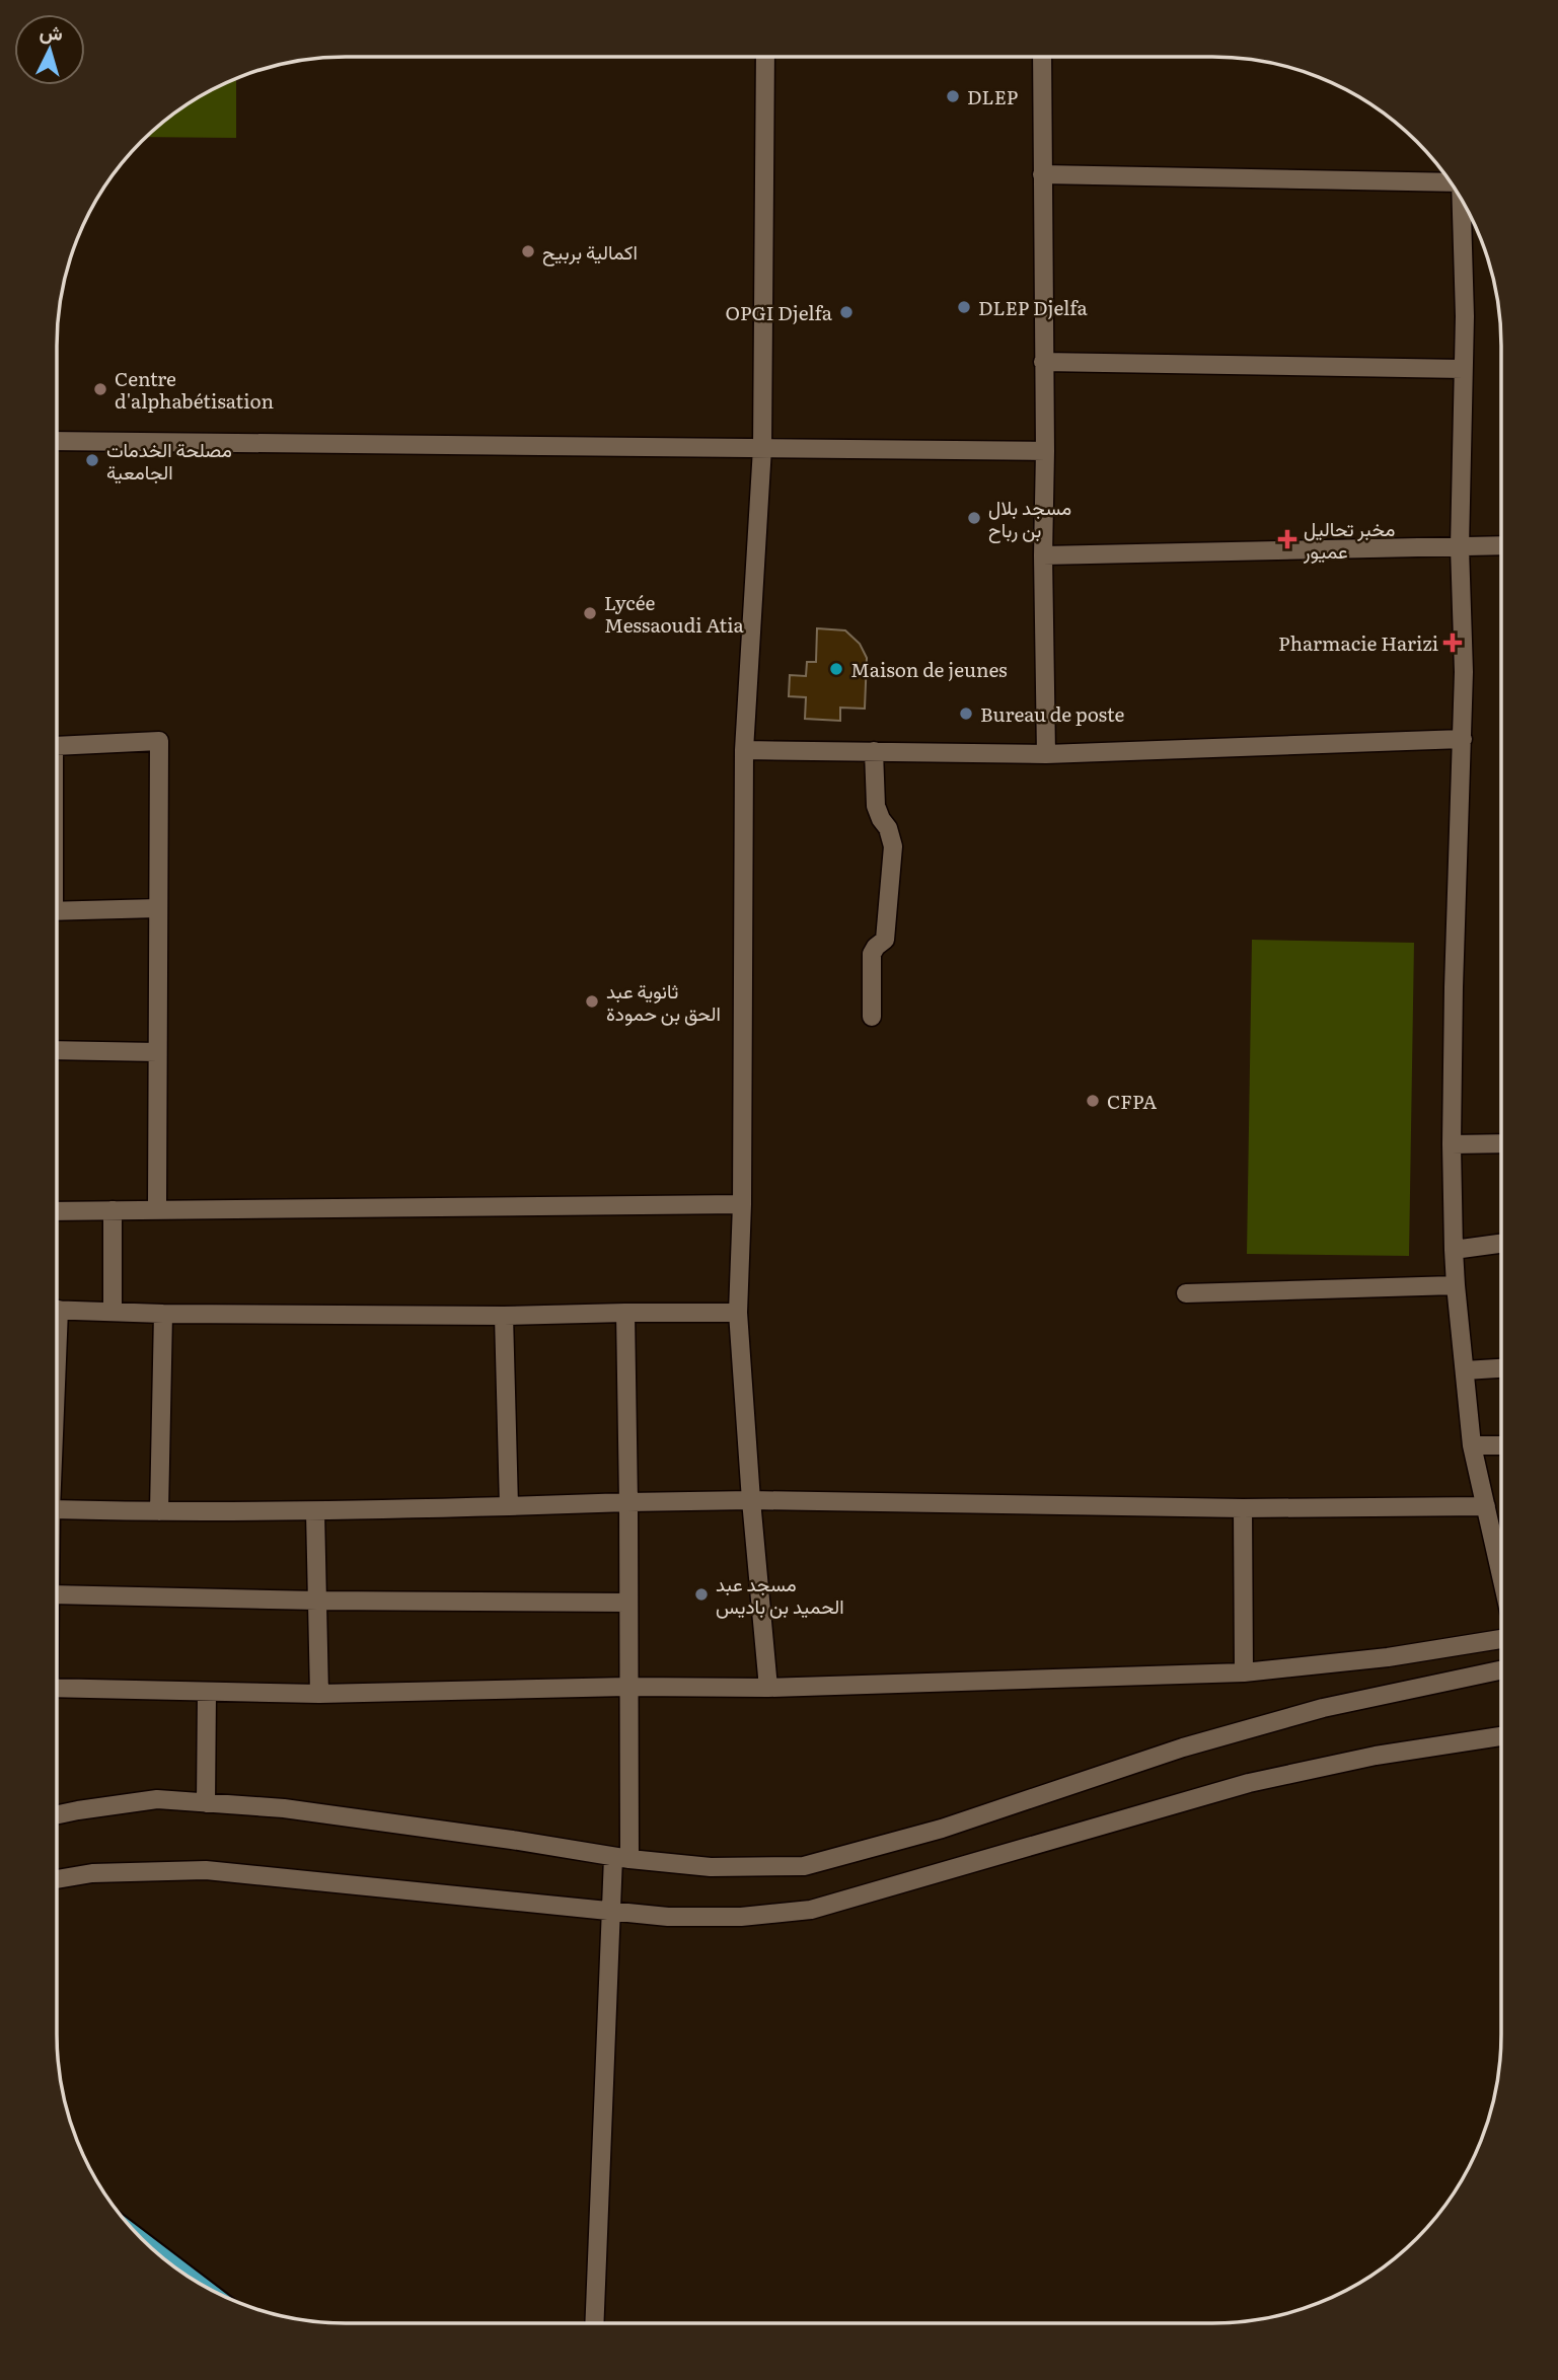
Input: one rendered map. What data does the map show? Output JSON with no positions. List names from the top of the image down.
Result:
{
  "places": {
    "other": [
      "DLEP",
      "اكمالية بربيح",
      "DLEP Djelfa",
      "OPGI Djelfa",
      "Centre d'alphabétisation",
      "مصلحة الخدمات الجامعية",
      "مسجد بلال بن رباح",
      "Lycée Messaoudi Atia",
      "Maison de jeunes",
      "Bureau de poste",
      "ثانوية عبد الحق بن حمودة",
      "CFPA",
      "مسجد عبد الحميد بن باديس"
    ],
    "health": ["مخبر تحاليل عميور", "Pharmacie Harizi"]
  },
  "north": "top"
}
